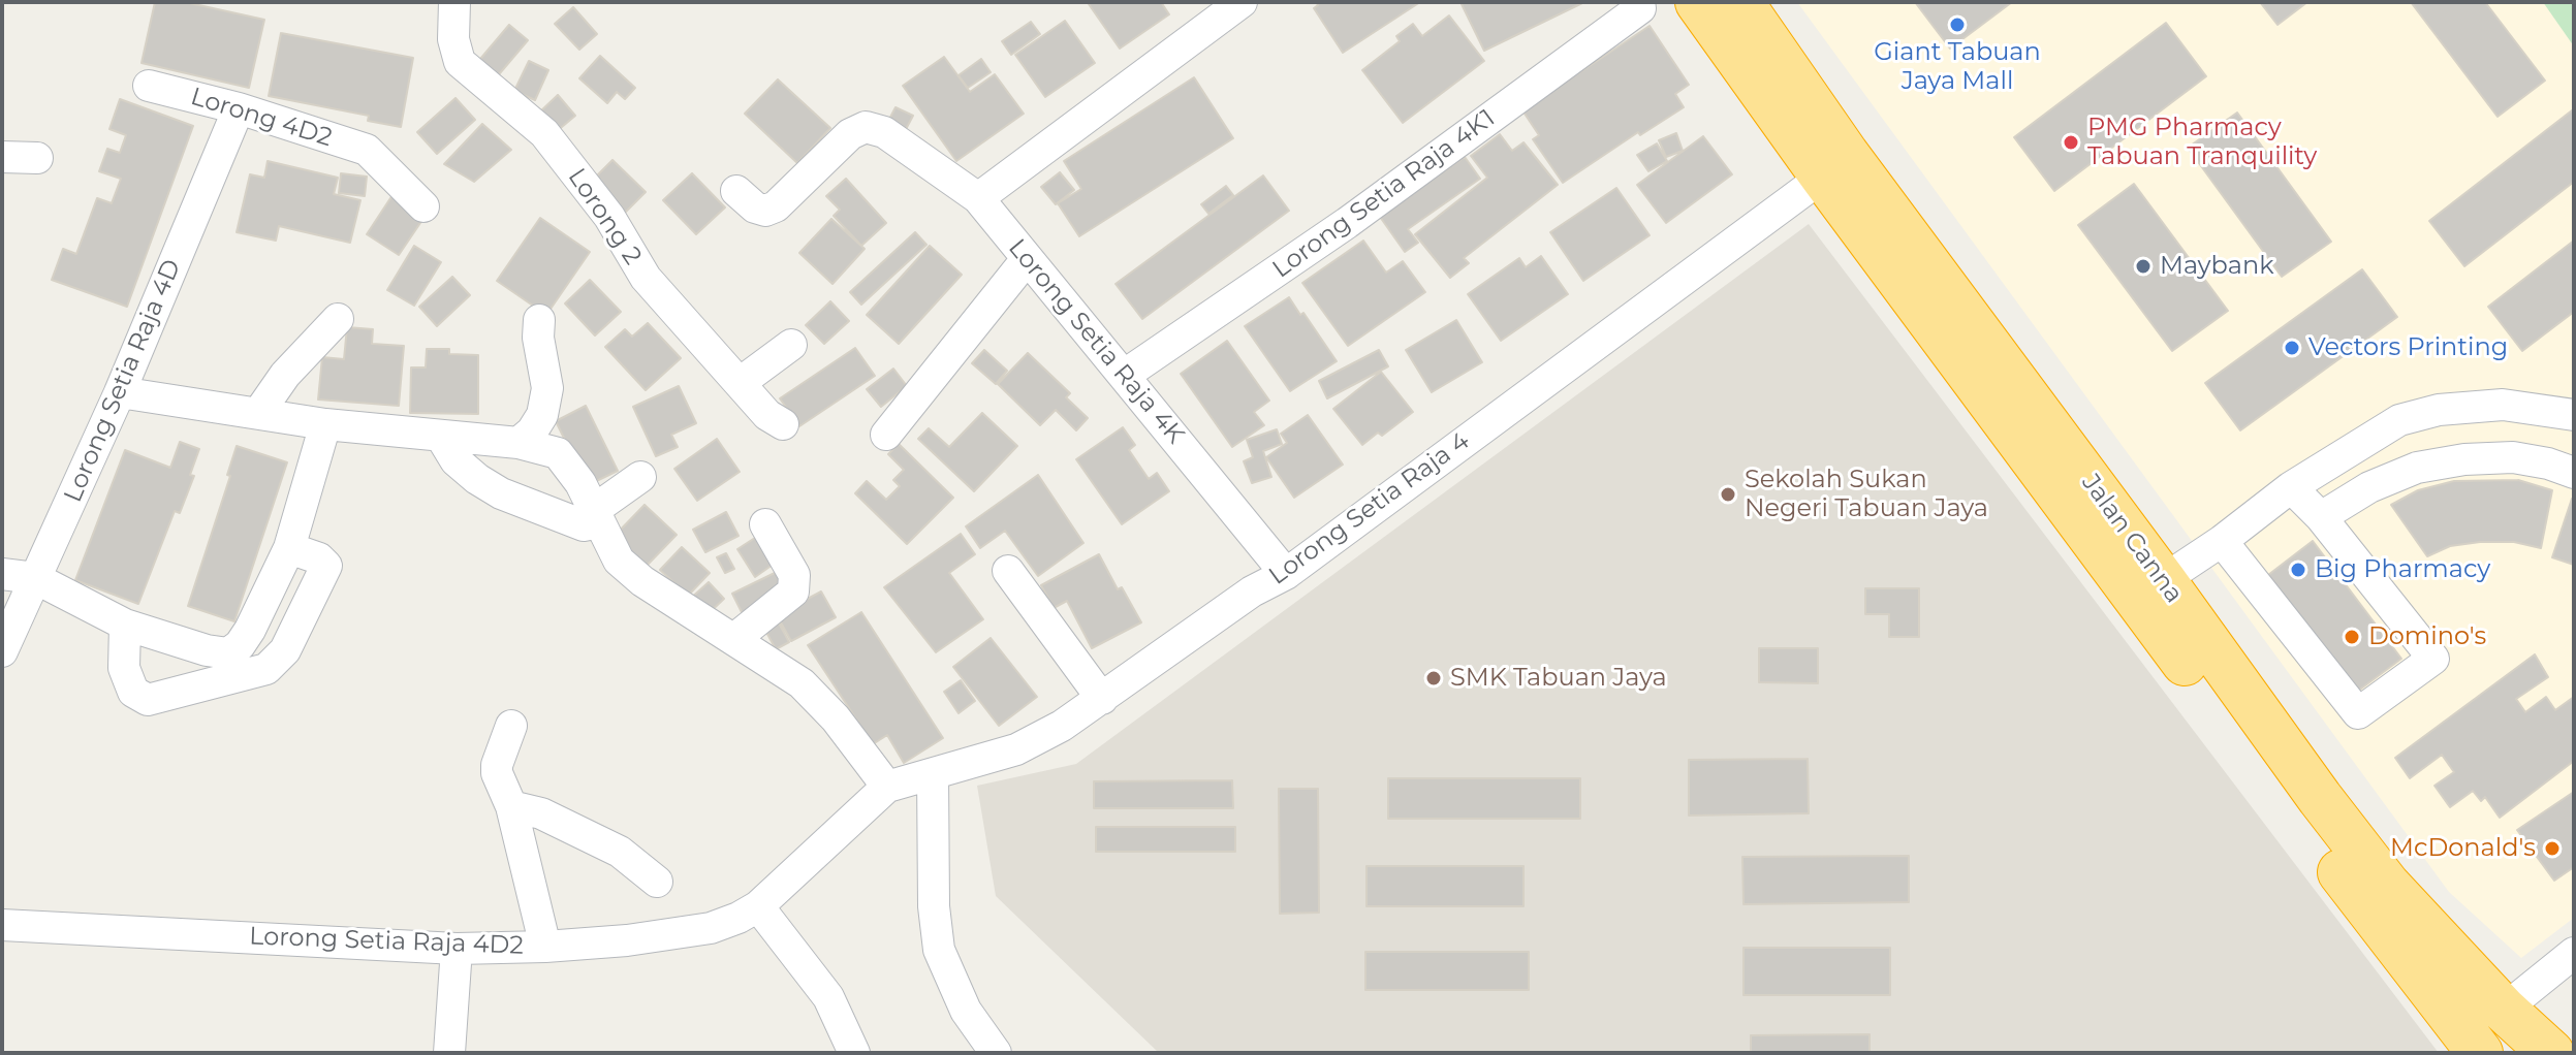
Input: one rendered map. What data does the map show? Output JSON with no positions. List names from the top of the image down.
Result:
{
  "streets": {
    "highway": ["Jalan Canna"],
    "street": [
      "Lorong 4D2",
      "Lorong Setia Raja 4K1",
      "Lorong 2",
      "Lorong Setia Raja 4K",
      "Lorong Setia Raja 4D",
      "Lorong Setia Raja 4",
      "Lorong Setia Raja 4D2"
    ]
  },
  "crossings": [
    ["Lorong 4D2", "Lorong Setia Raja 4D"],
    ["Lorong Setia Raja 4K1", "Lorong Setia Raja 4K"],
    ["Lorong Setia Raja 4K", "Lorong Setia Raja 4"],
    ["Lorong Setia Raja 4", "Jalan Canna"],
    ["Lorong Setia Raja 4", "Lorong Setia Raja 4D2"]
  ],
  "places": [
    "Giant Tabuan Jaya Mall",
    "PMG Pharmacy Tabuan Tranquility",
    "Maybank",
    "Vectors Printing",
    "Sekolah Sukan Negeri Tabuan Jaya",
    "Big Pharmacy",
    "Domino's",
    "SMK Tabuan Jaya",
    "McDonald's"
  ]
}
